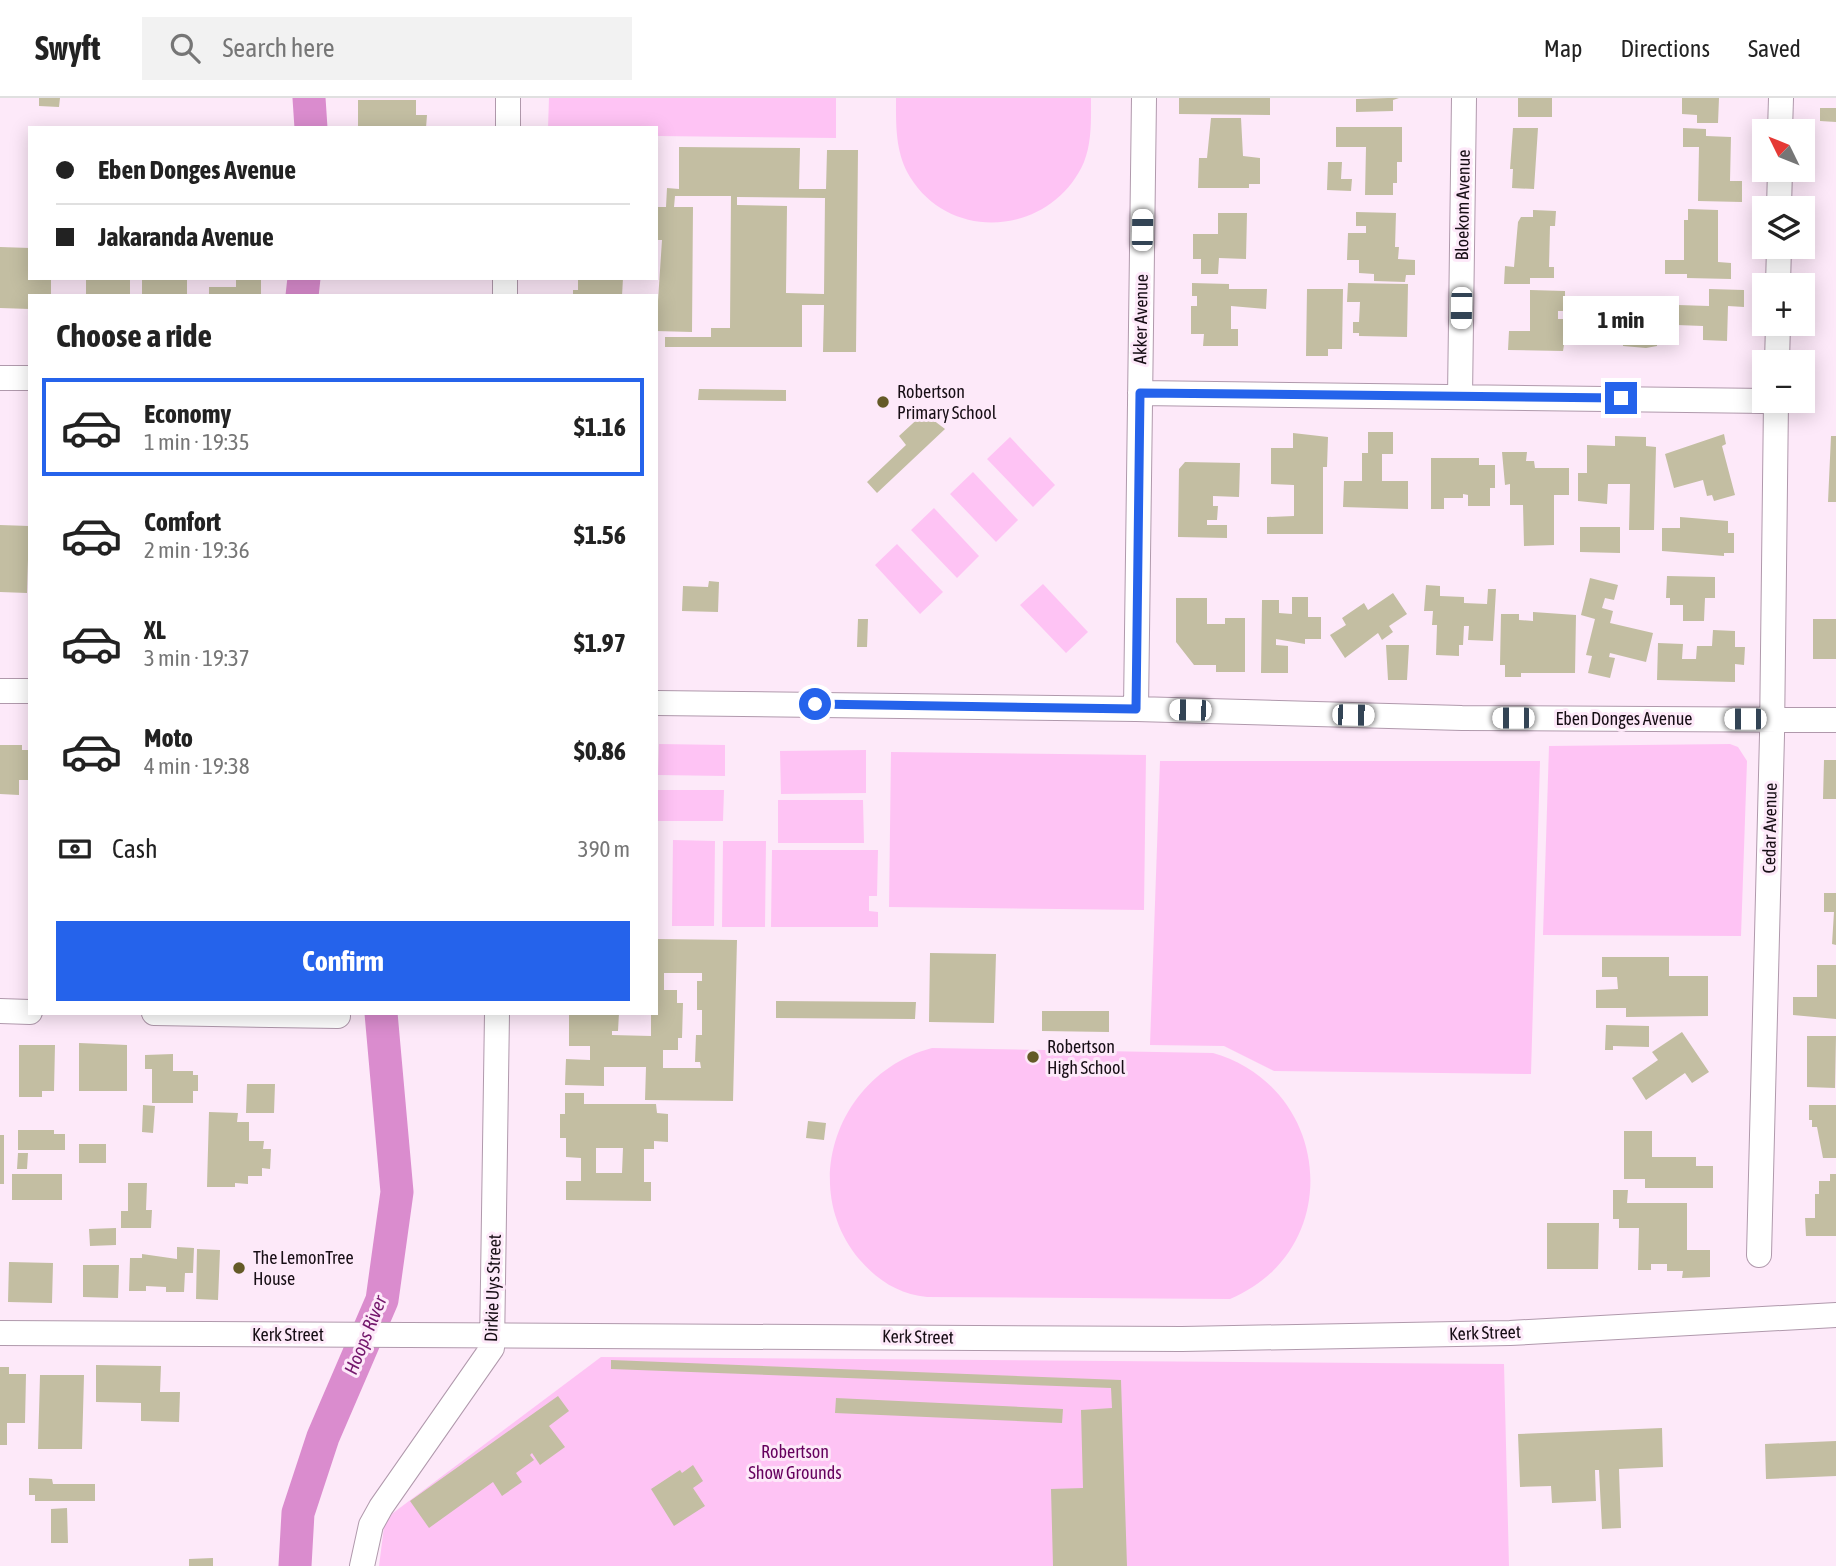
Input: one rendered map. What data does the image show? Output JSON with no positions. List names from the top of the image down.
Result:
{
  "streets": {
    "street": [
      "Bloekom Avenue",
      "Akker Avenue",
      "Eben Donges Avenue",
      "Cedar Avenue",
      "Dirkie Uys Street",
      "Kerk Street"
    ]
  },
  "crossings": [
    ["Akker Avenue", "Eben Donges Avenue"],
    ["Eben Donges Avenue", "Cedar Avenue"],
    ["Dirkie Uys Street", "Kerk Street"]
  ],
  "water": ["Hoops River"],
  "parks": ["Robertson Show Grounds"],
  "places": ["Robertson Primary School", "Robertson High School", "The LemonTree House"],
  "north": "top left",
  "page": {
    "header": "Swyft",
    "search": "Search here",
    "nav": ["Map", "Directions", "Saved"],
    "map_buttons": ["+", "−"],
    "banner": ["Eben Donges Avenue", "Jakaranda Avenue"],
    "heading": "Choose a ride",
    "bubble": "1 min",
    "list": [
      {
        "name": "Economy",
        "note": "1 min · 19:35",
        "value": "$1.16"
      },
      {
        "name": "Comfort",
        "note": "2 min · 19:36",
        "value": "$1.56"
      },
      {
        "name": "XL",
        "note": "3 min · 19:37",
        "value": "$1.97"
      },
      {
        "name": "Moto",
        "note": "4 min · 19:38",
        "value": "$0.86"
      }
    ],
    "pay": ["Cash", "390 m"],
    "buttons": "Confirm"
  }
}
